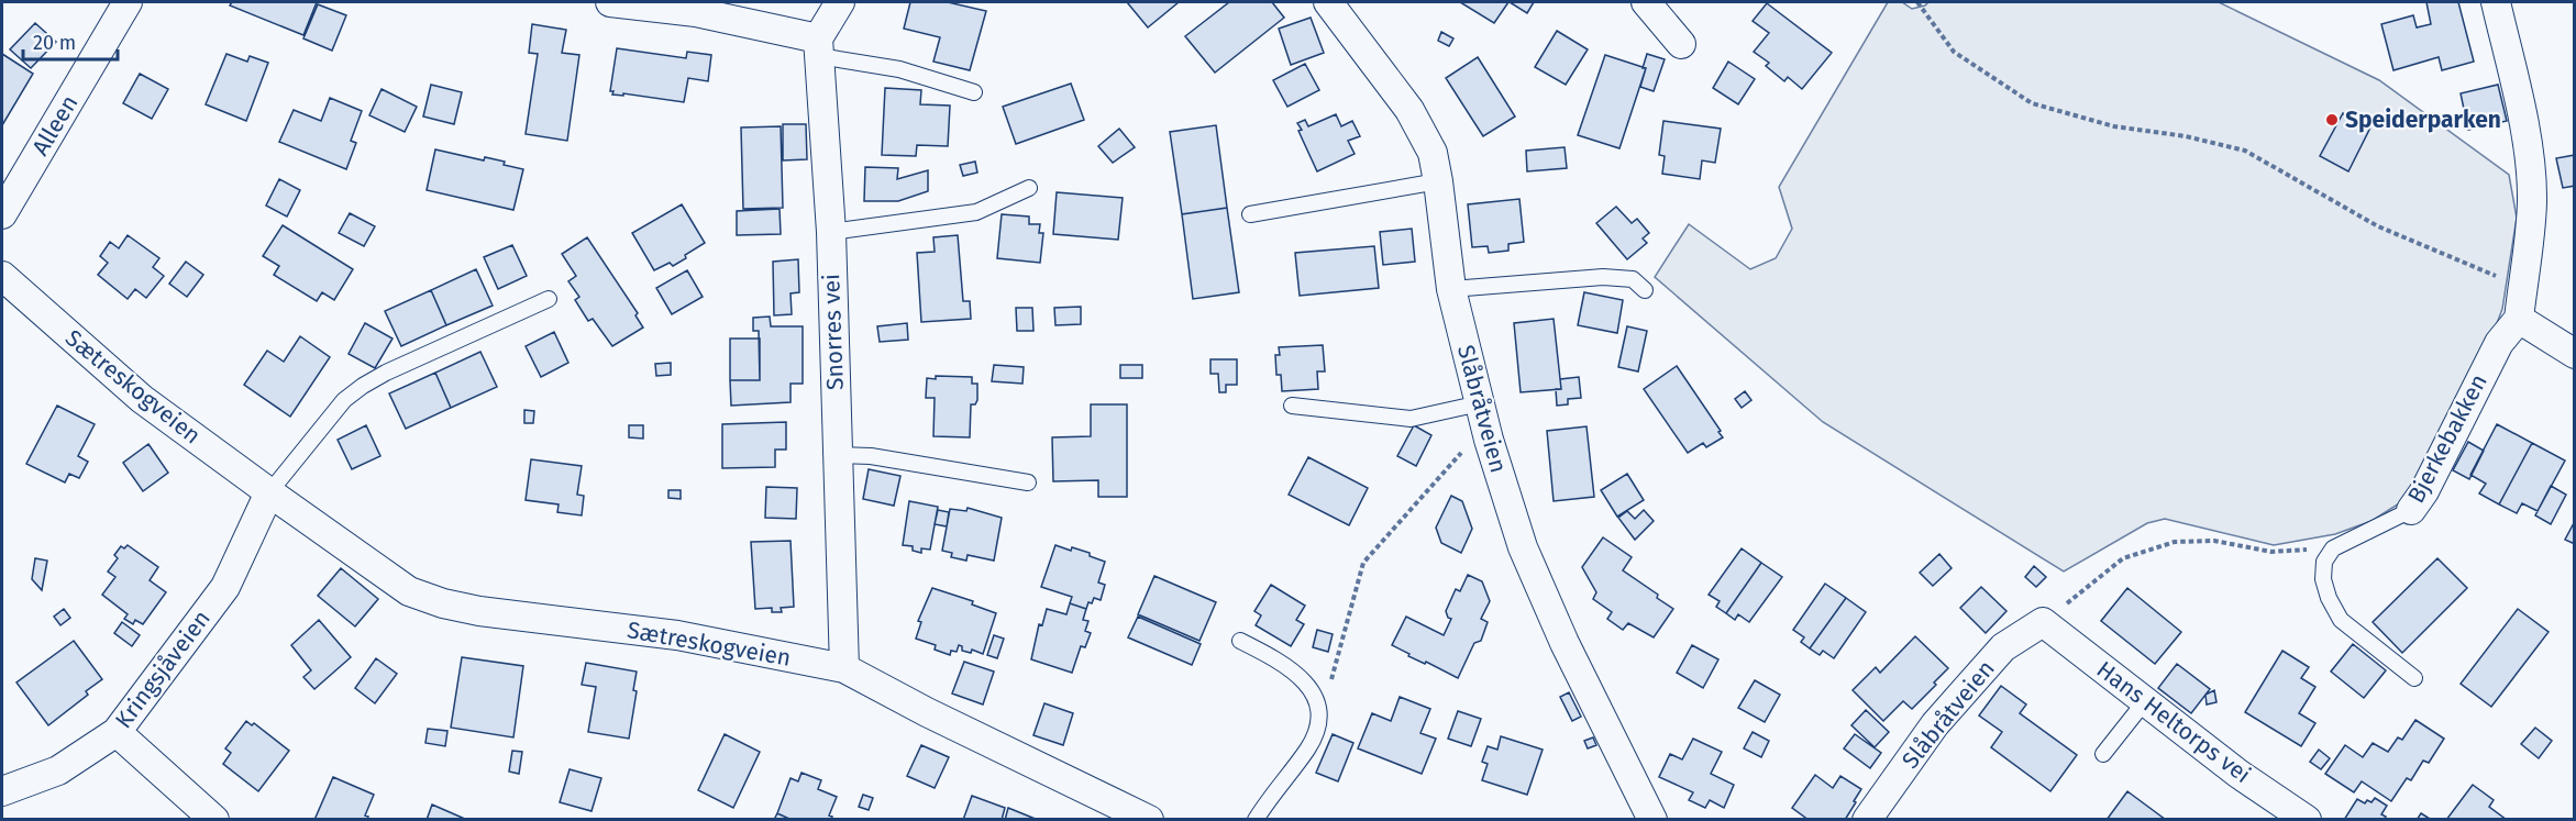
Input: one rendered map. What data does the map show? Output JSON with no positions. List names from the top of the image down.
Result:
{
  "streets": {
    "street": [
      "Alleen",
      "Snorres vei",
      "Sætreskogveien",
      "Slåbråtveien",
      "Bjerkebakken",
      "Kringsjåveien",
      "Hans Heltorps vei"
    ]
  },
  "crossings": [
    ["Snorres vei", "Sætreskogveien"],
    ["Sætreskogveien", "Kringsjåveien"],
    ["Slåbråtveien", "Hans Heltorps vei"]
  ],
  "places": ["Speiderparken"],
  "scale_bar": "20 m"
}
